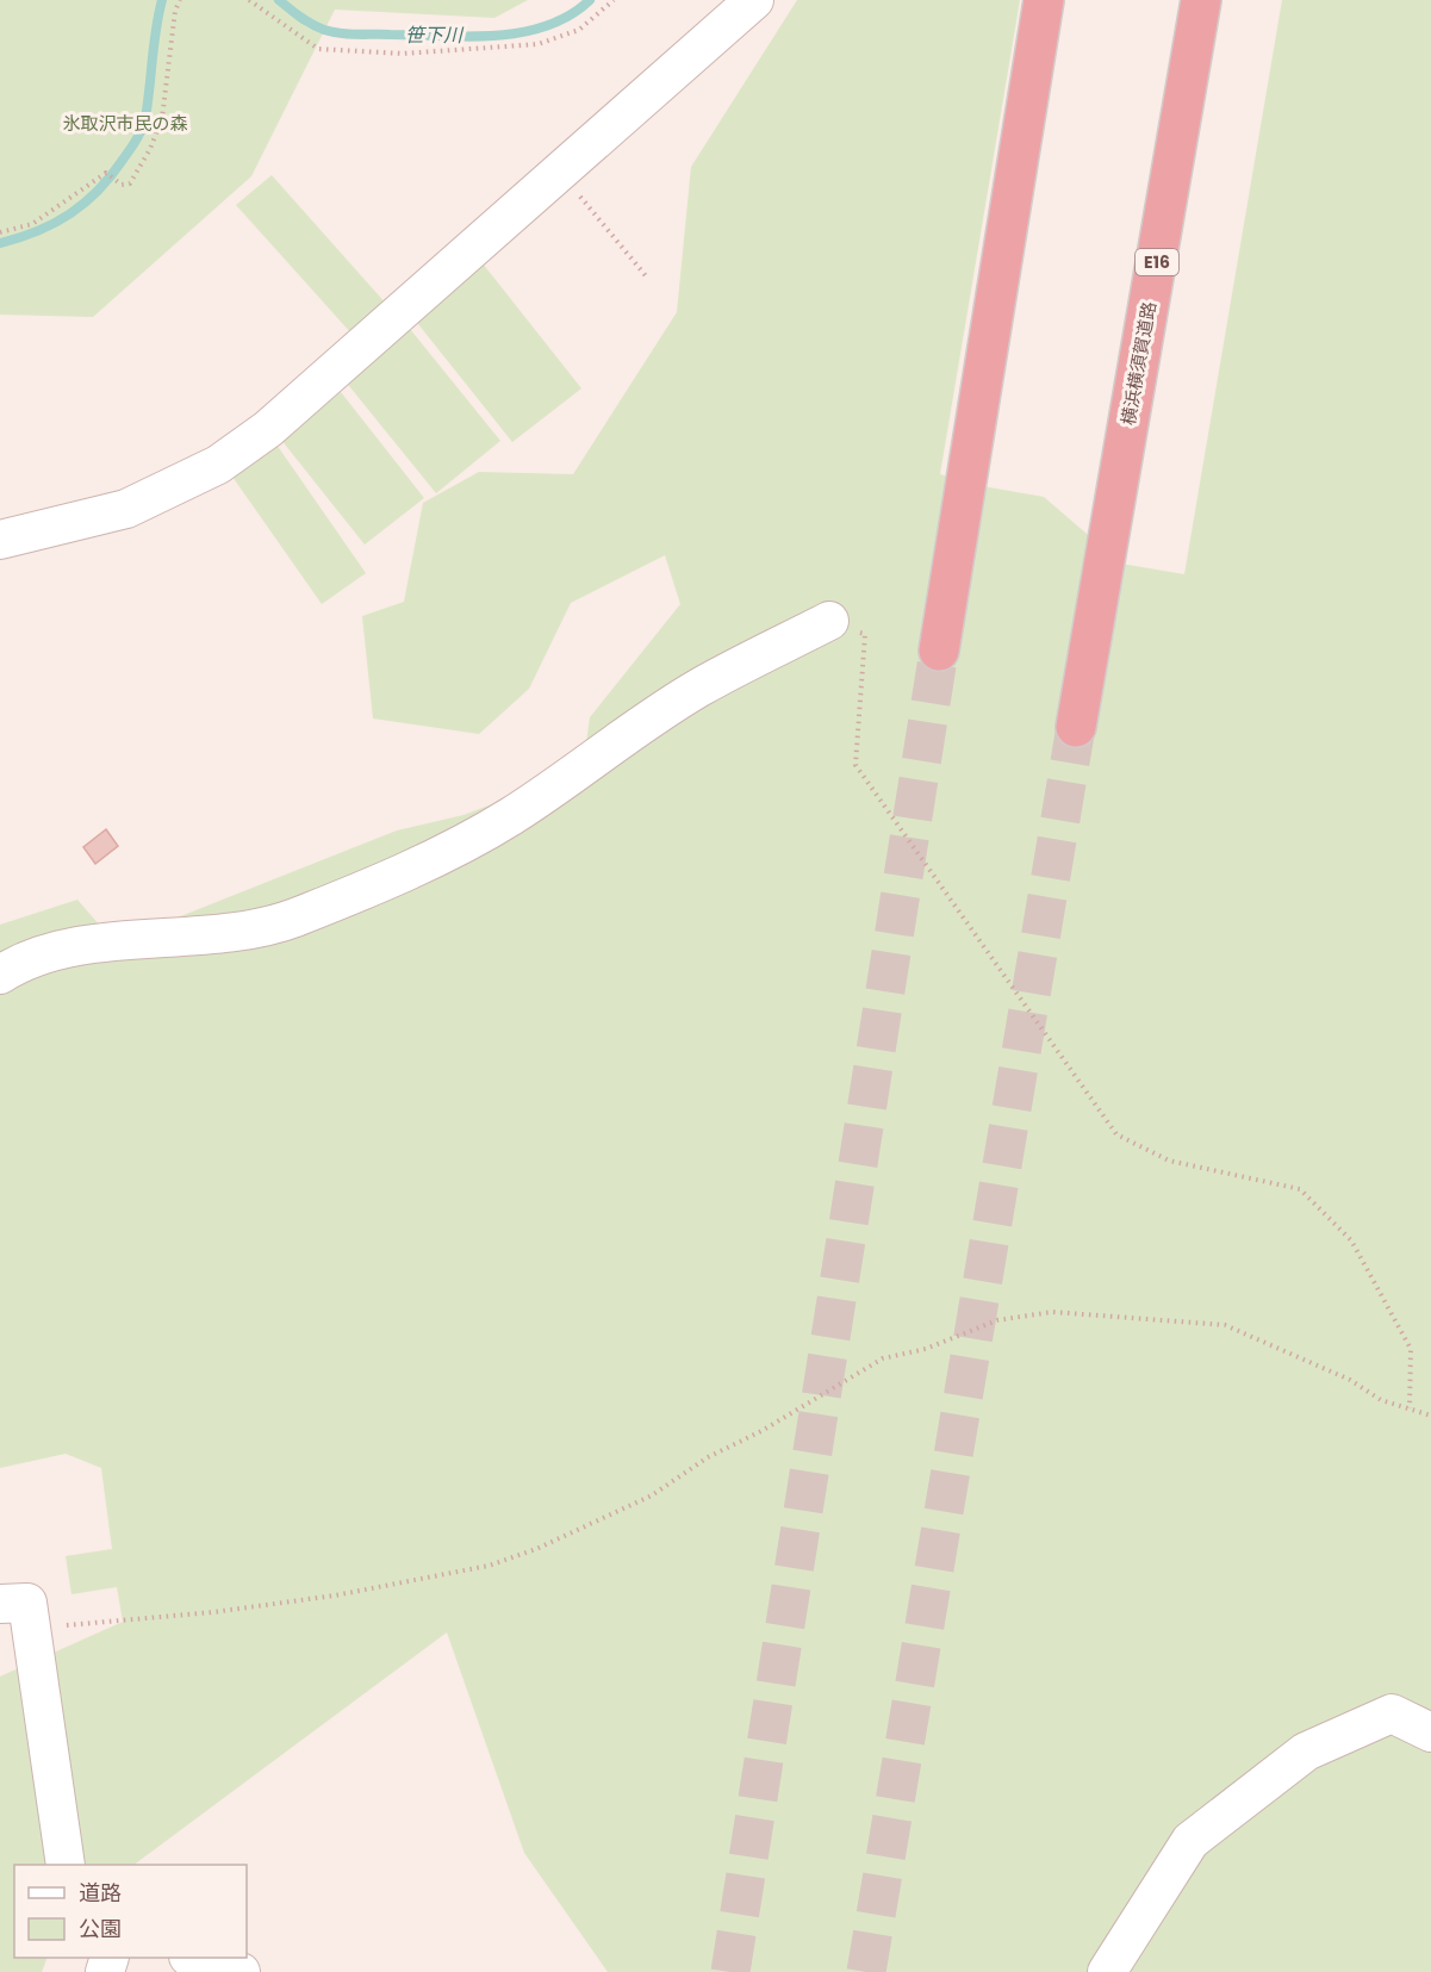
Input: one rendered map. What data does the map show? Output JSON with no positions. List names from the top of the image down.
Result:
{
  "streets": {
    "highway": ["E16", "横浜横須賀道路"]
  },
  "water": ["笹下川"],
  "parks": ["氷取沢市民の森"],
  "legend": ["道路", "公園"]
}
